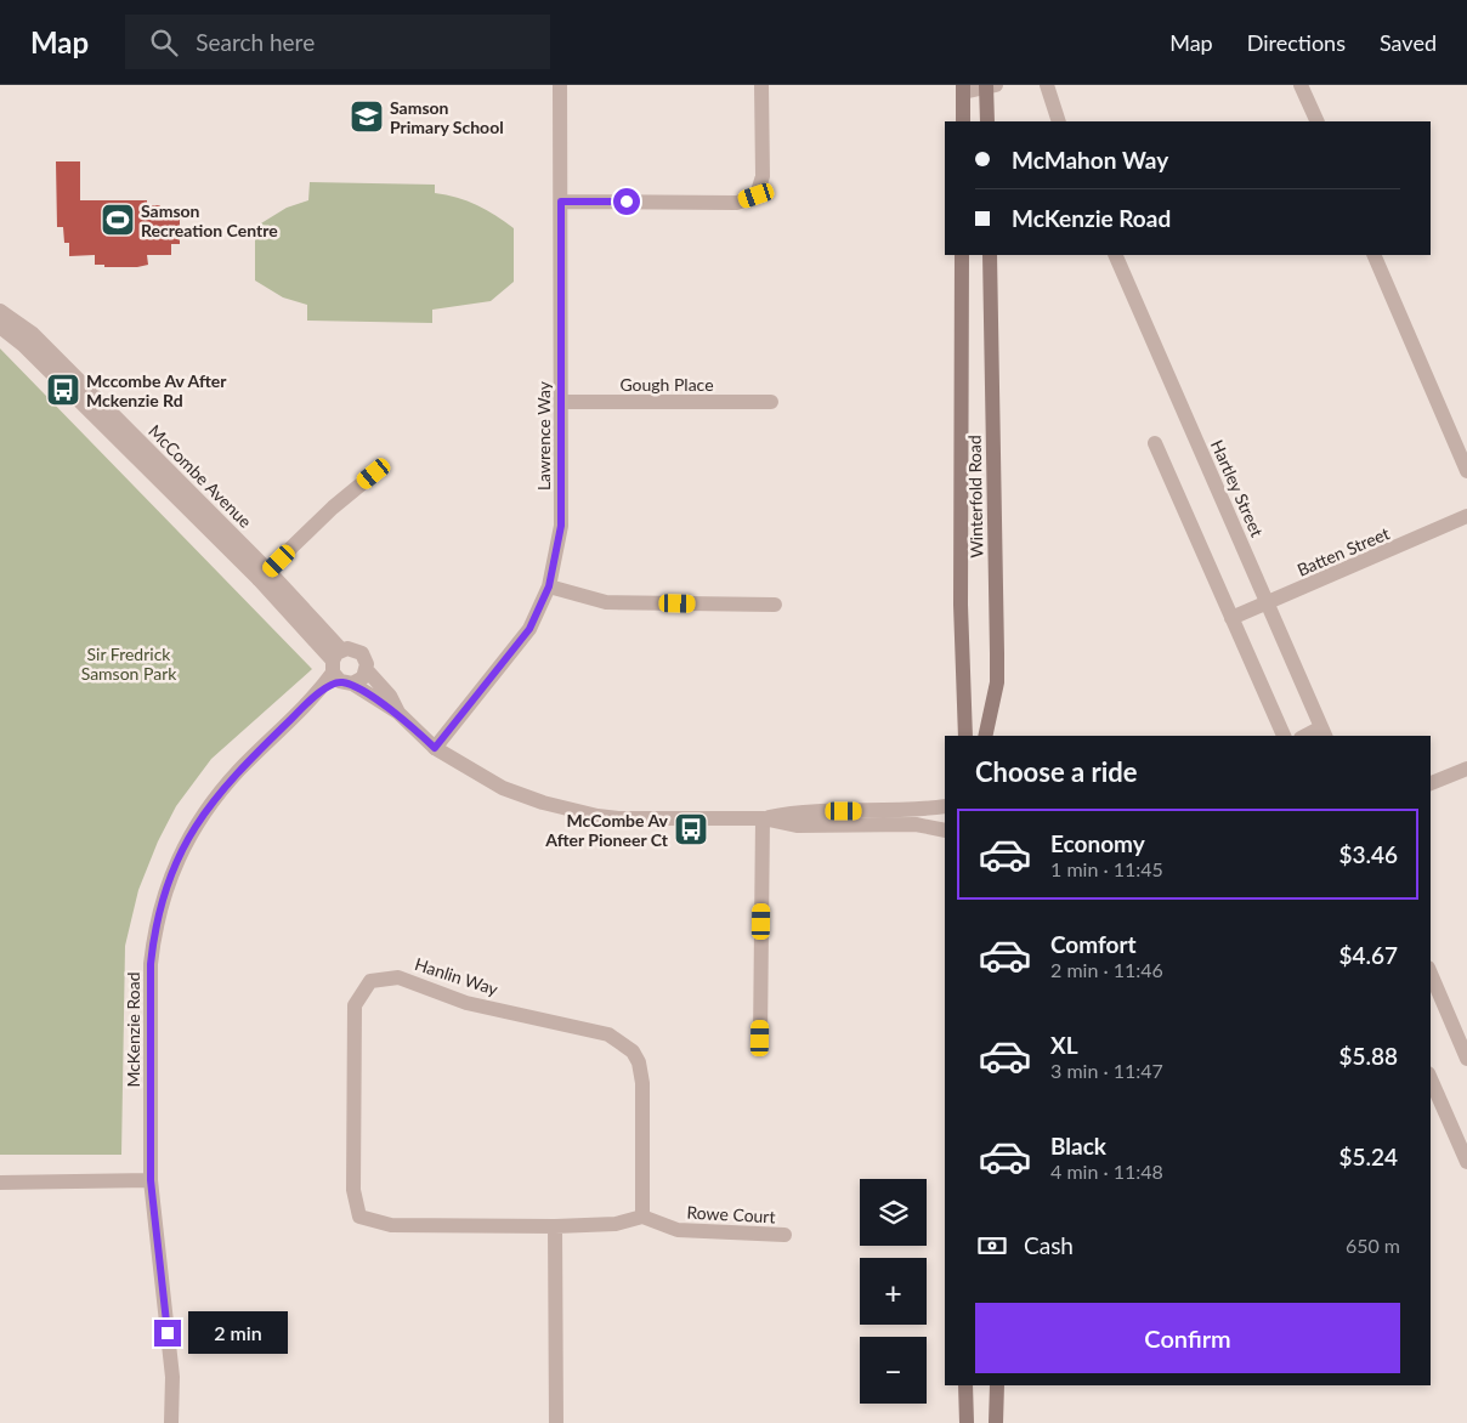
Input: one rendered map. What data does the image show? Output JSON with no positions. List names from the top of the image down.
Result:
{
  "streets": {
    "main road": ["Winterfold Road"],
    "street": [
      "Gough Place",
      "Lawrence Way",
      "McCombe Avenue",
      "Hartley Street",
      "Batten Street",
      "Hanlin Way",
      "McKenzie Road",
      "Rowe Court"
    ]
  },
  "crossings": [
    ["Gough Place", "Lawrence Way"],
    ["Lawrence Way", "McCombe Avenue"],
    ["McCombe Avenue", "McKenzie Road"],
    ["Hartley Street", "Batten Street"],
    ["Hanlin Way", "Rowe Court"]
  ],
  "parks": ["Sir Fredrick Samson Park"],
  "places": {
    "school or university": ["Samson Primary School"],
    "sports": ["Samson Recreation Centre"],
    "bus stop": ["Mccombe Av After Mckenzie Rd", "McCombe Av After Pioneer Ct"]
  },
  "page": {
    "header": "Map",
    "search": "Search here",
    "nav": ["Map", "Directions", "Saved"],
    "banner": ["McMahon Way", "McKenzie Road"],
    "heading": "Choose a ride",
    "list": [
      {
        "name": "Economy",
        "note": "1 min · 11:45",
        "value": "$3.46"
      },
      {
        "name": "Comfort",
        "note": "2 min · 11:46",
        "value": "$4.67"
      },
      {
        "name": "XL",
        "note": "3 min · 11:47",
        "value": "$5.88"
      },
      {
        "name": "Black",
        "note": "4 min · 11:48",
        "value": "$5.24"
      }
    ],
    "map_buttons": ["+", "−"],
    "pay": ["Cash", "650 m"],
    "buttons": "Confirm",
    "bubble": "2 min"
  }
}
